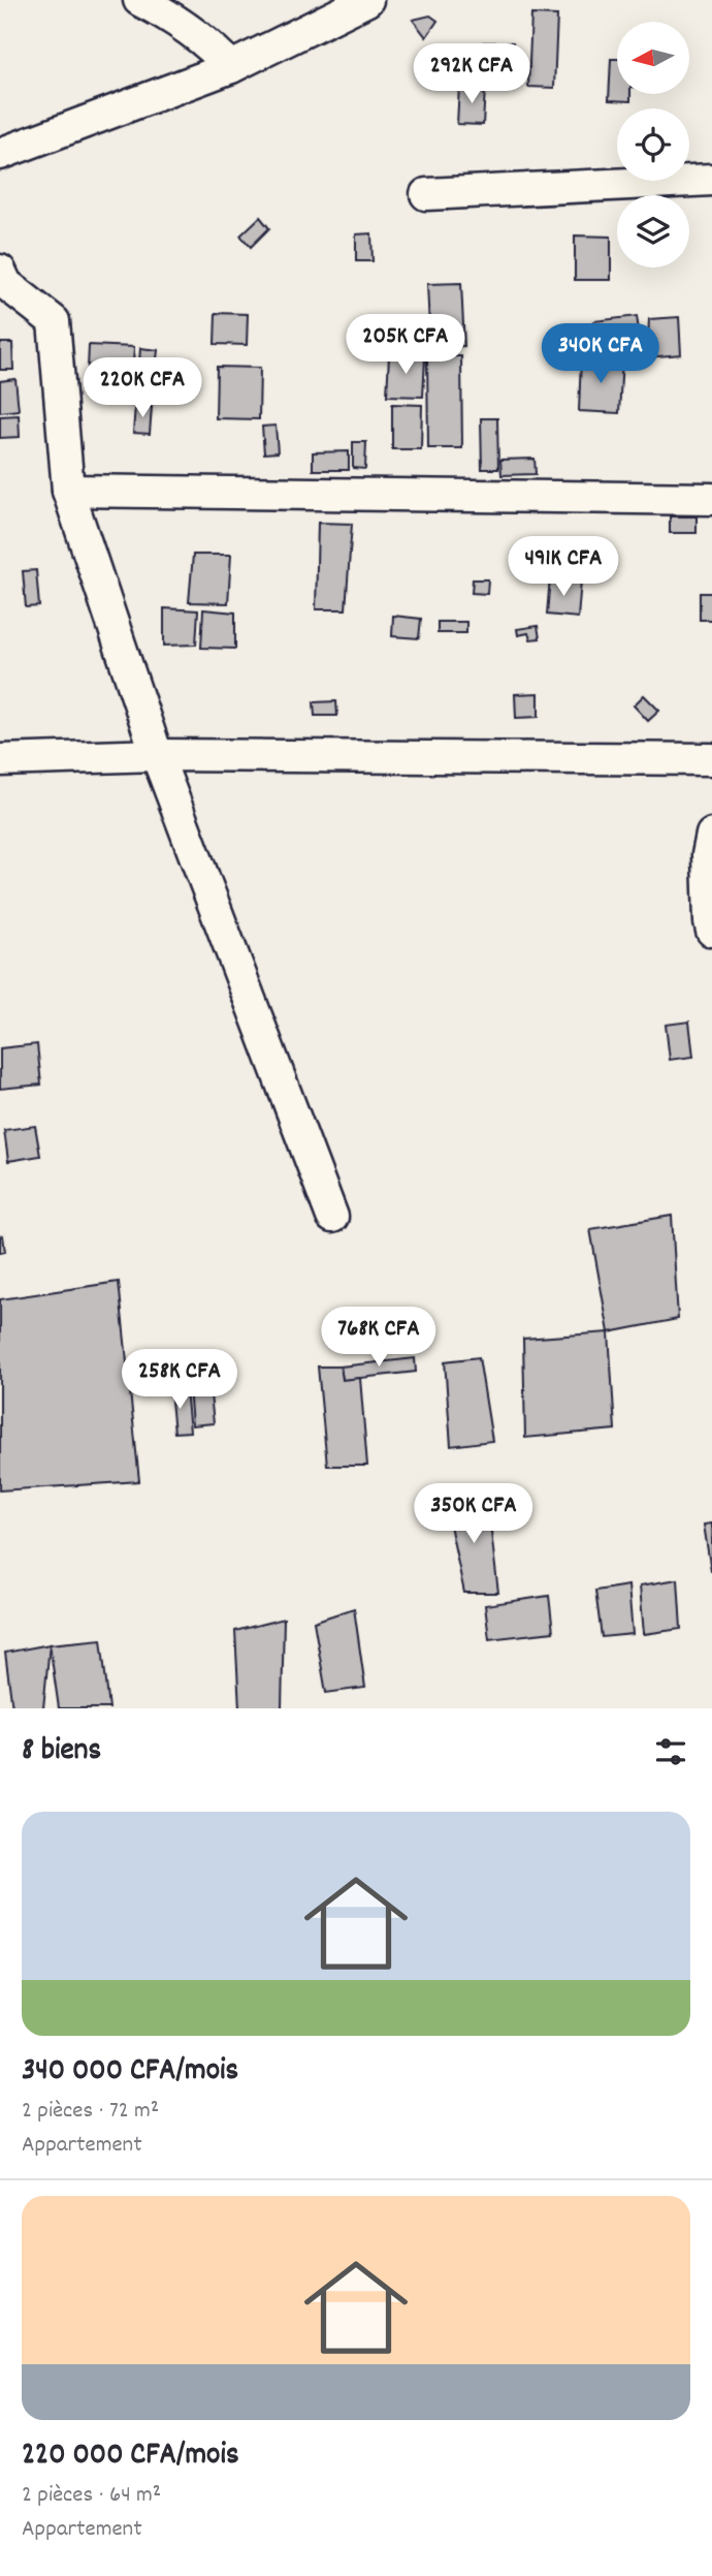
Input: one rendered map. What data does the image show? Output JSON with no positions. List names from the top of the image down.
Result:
{
  "north": "left",
  "page": {
    "price": [
      "292K CFA",
      "205K CFA",
      "340K CFA",
      "220K CFA",
      "491K CFA",
      "768K CFA",
      "258K CFA",
      "350K CFA"
    ],
    "heading": "8 biens",
    "list": [
      {
        "name": "340 000 CFA/mois",
        "note": "2 pièces · 72 m² · Appartement"
      },
      {
        "name": "220 000 CFA/mois",
        "note": "2 pièces · 64 m² · Appartement"
      }
    ]
  }
}
